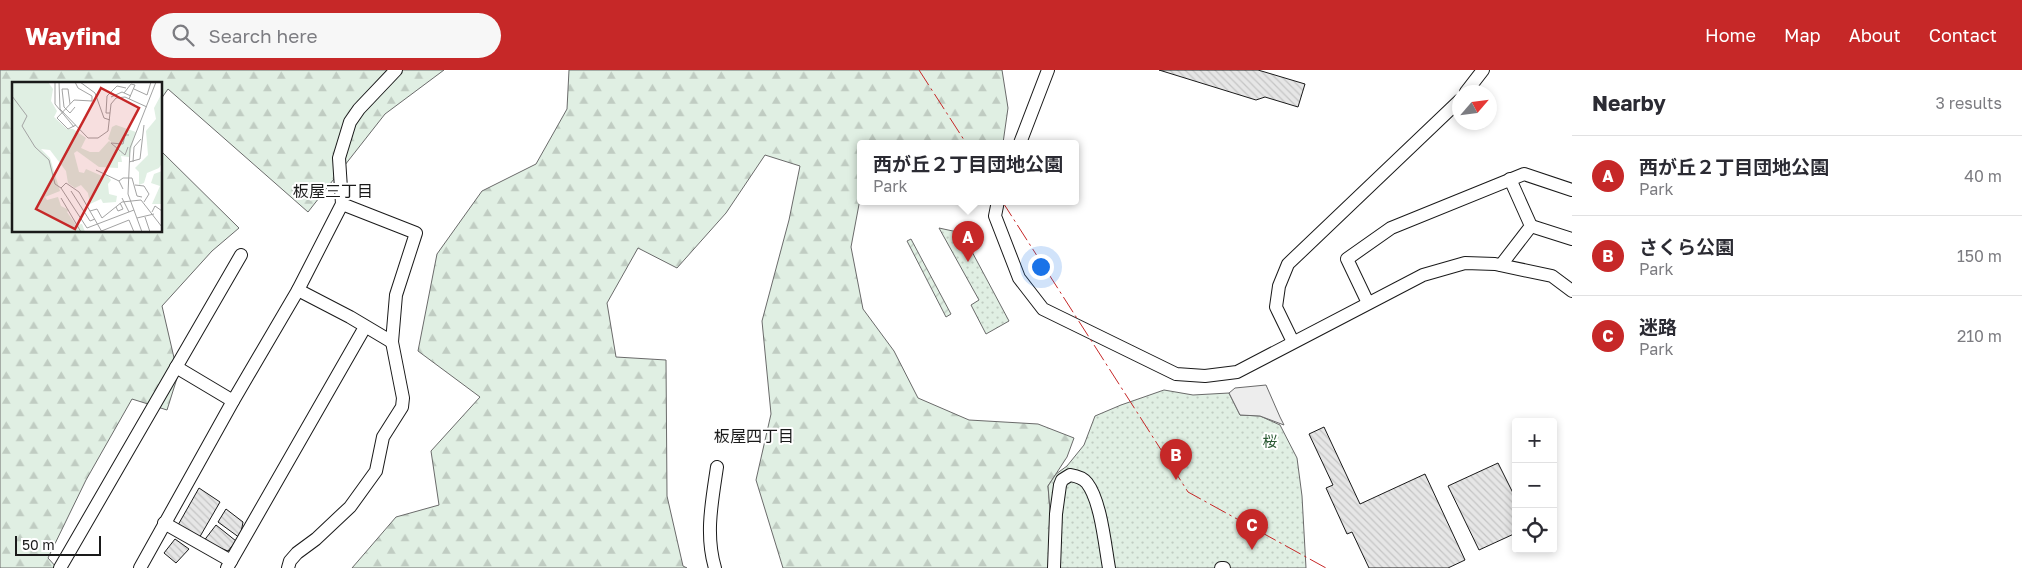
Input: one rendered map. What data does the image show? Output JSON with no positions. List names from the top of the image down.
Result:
{
  "districts": ["板屋三丁目", "板屋四丁目"],
  "parks": ["桜"],
  "scale_bar": "50 m",
  "north": "top right",
  "page": {
    "header": "Wayfind",
    "search": "Search here",
    "nav": [
      "Home",
      "Map",
      "About",
      "Contact"
    ],
    "heading": ["Nearby", "3 results"],
    "list": [
      {
        "mark": "A",
        "name": "西が丘２丁目団地公園",
        "note": "Park",
        "value": "40 m"
      },
      {
        "mark": "B",
        "name": "さくら公園",
        "note": "Park",
        "value": "150 m"
      },
      {
        "mark": "C",
        "name": "迷路",
        "note": "Park",
        "value": "210 m"
      }
    ],
    "popup": ["西が丘２丁目団地公園", "Park"],
    "pins": ["A", "B", "C"],
    "map_buttons": ["+", "−"],
    "scale": "50 m"
  }
}
